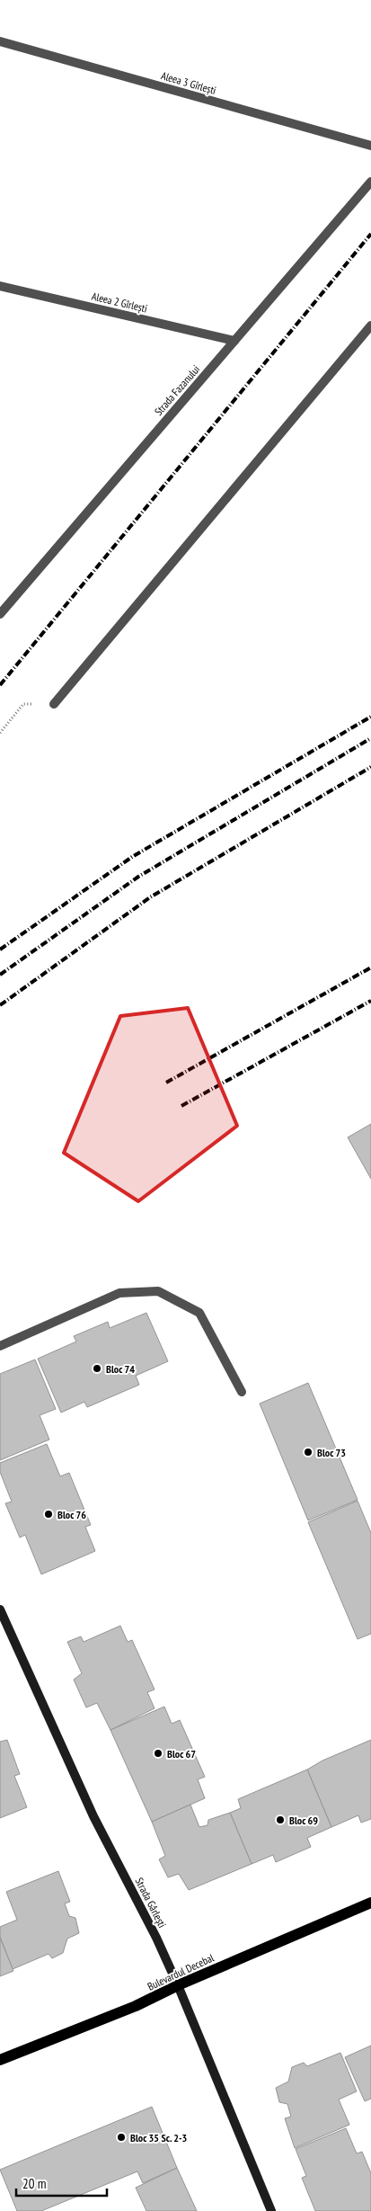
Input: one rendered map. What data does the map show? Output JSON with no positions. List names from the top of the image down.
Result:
{
  "streets": {
    "main road": ["Bulevardul Decebal"],
    "street": [
      "Aleea 3 Gîrlești",
      "Aleea 2 Gîrlești",
      "Strada Fazanului",
      "Strada Gârlești"
    ]
  },
  "crossings": [
    ["Aleea 2 Gîrlești", "Strada Fazanului"],
    ["Strada Gârlești", "Bulevardul Decebal"]
  ],
  "places": [
    "Bloc 74",
    "Bloc 73",
    "Bloc 76",
    "Bloc 67",
    "Bloc 69",
    "Bloc 35 Sc. 2-3"
  ],
  "scale_bar": "20 m"
}
